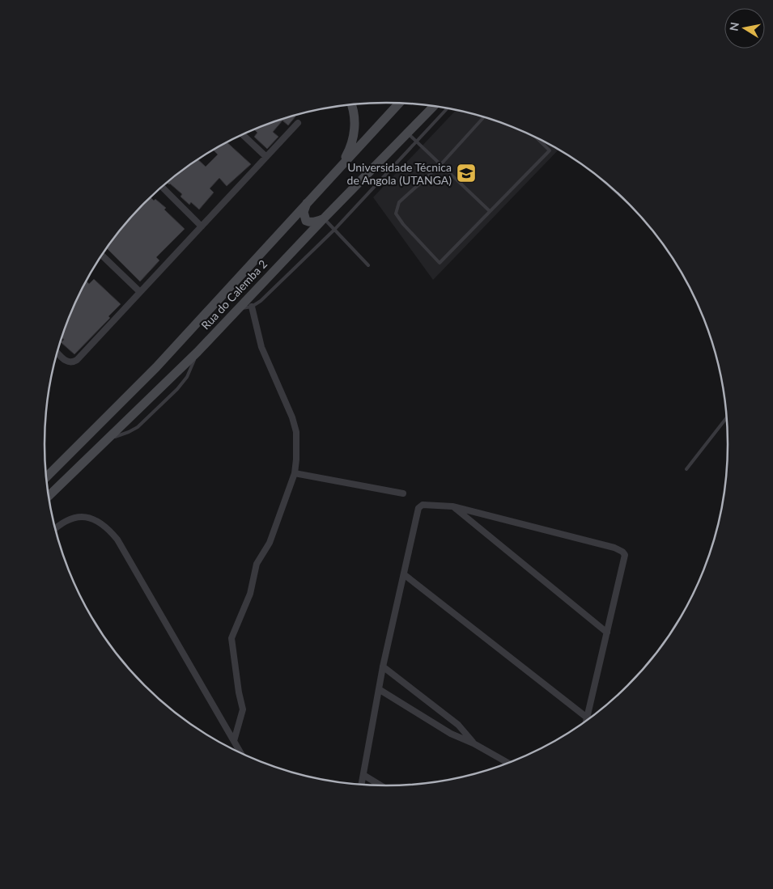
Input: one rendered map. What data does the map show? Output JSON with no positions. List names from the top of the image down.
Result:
{
  "streets": {
    "main road": ["Rua do Calemba 2"]
  },
  "places": {
    "school or university": ["Universidade Técnica de Angola (UTANGA)"]
  },
  "north": "left"
}
